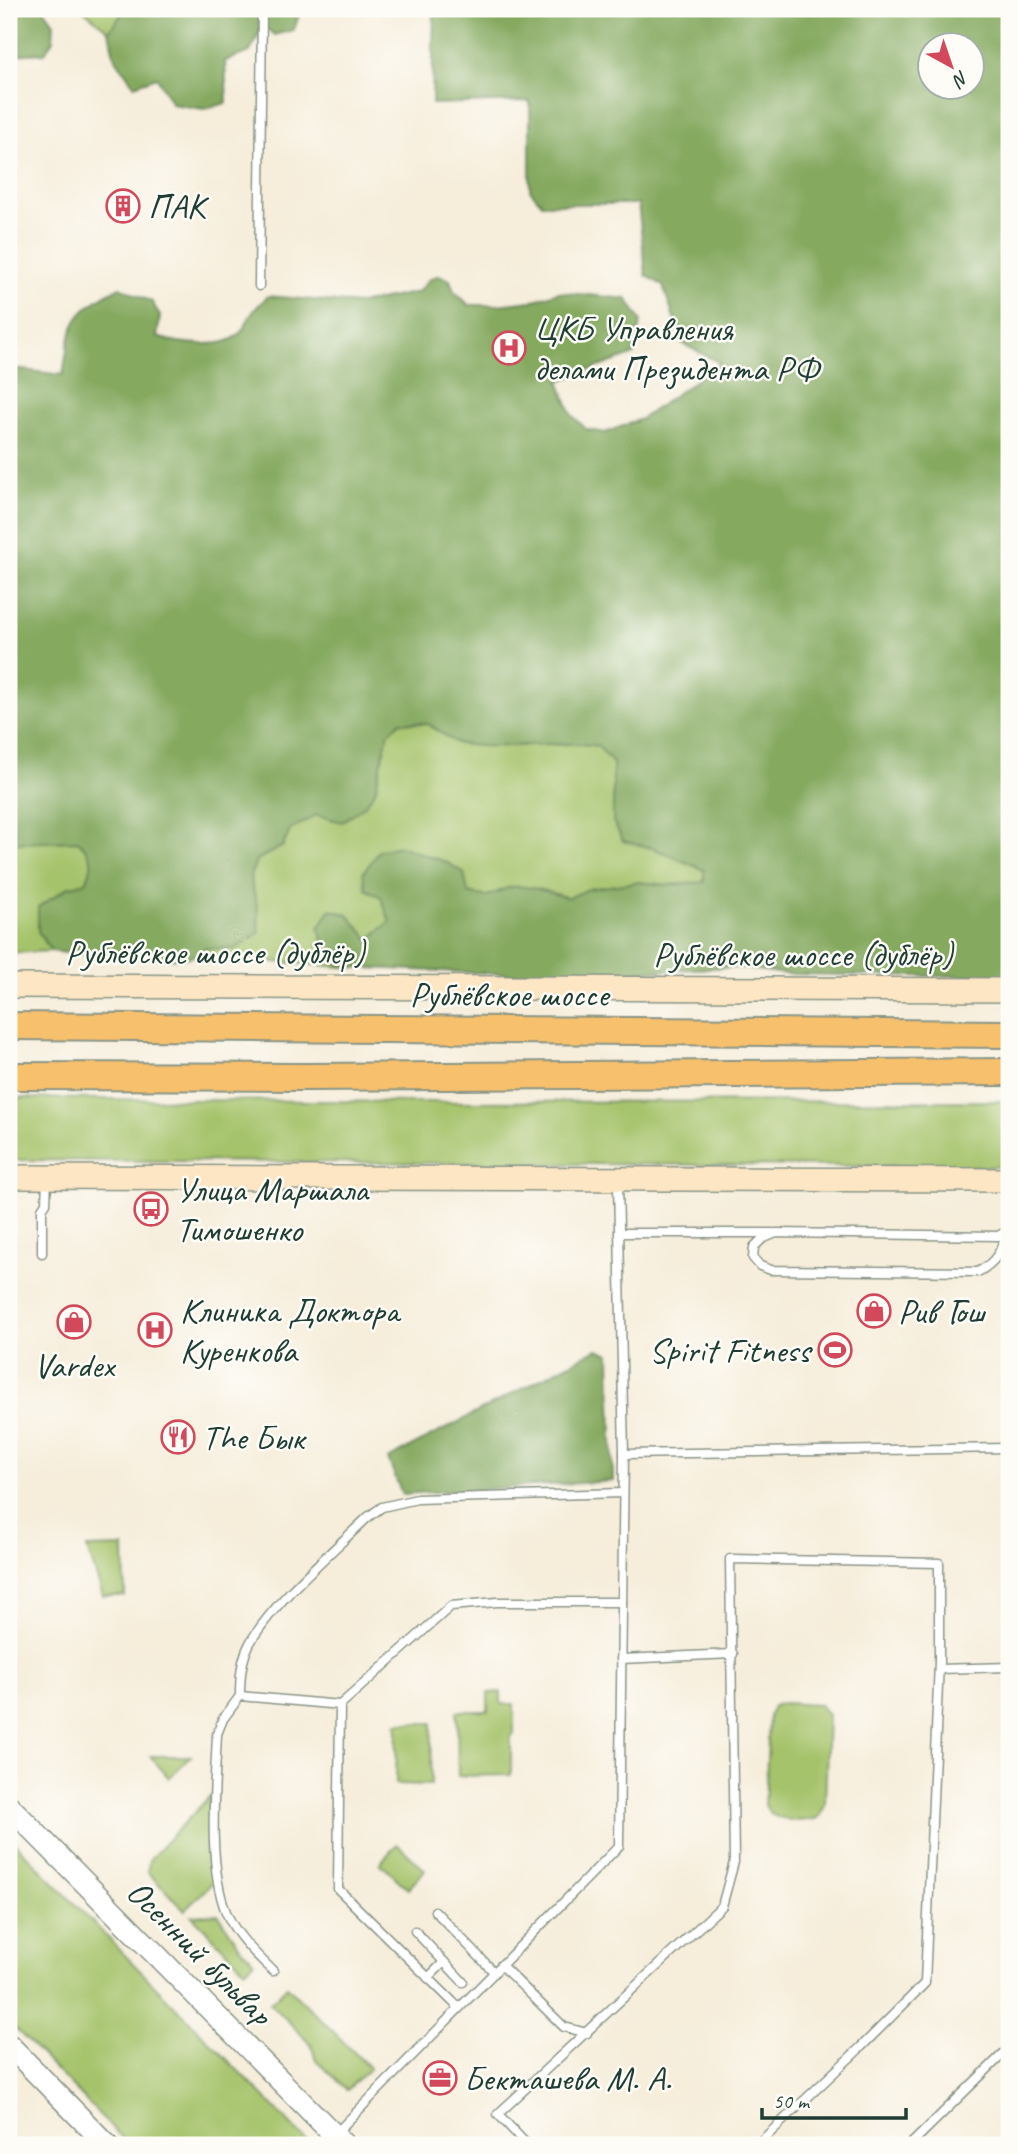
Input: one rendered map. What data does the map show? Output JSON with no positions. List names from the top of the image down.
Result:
{
  "streets": {
    "main road": ["Рублёвское шоссе (дублёр)", "Рублёвское шоссе"],
    "street": ["Осенний бульвар"]
  },
  "places": {
    "building": ["ПАК"],
    "hospital": ["ЦКБ Управления делами Президента РФ", "Клиника Доктора Куренкова"],
    "bus stop": ["Улица Маршала Тимошенко"],
    "shop": ["Рив Гош", "Vardex"],
    "sports": ["Spirit Fitness"],
    "restaurant": ["The Бык"],
    "office": ["Бекташева М. А."]
  },
  "scale_bar": "50 m",
  "north": "bottom right"
}
